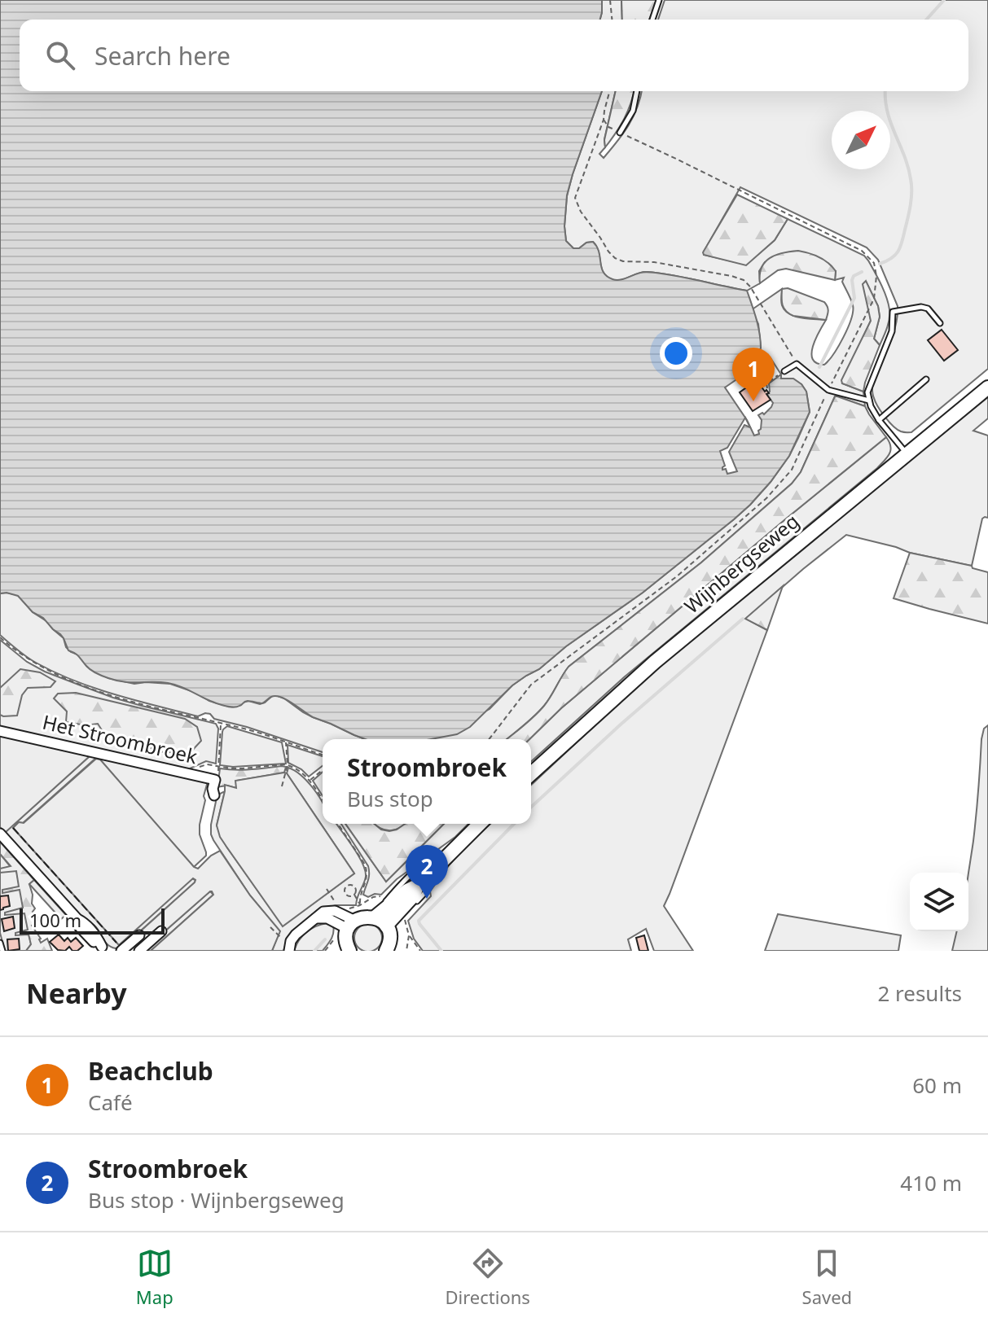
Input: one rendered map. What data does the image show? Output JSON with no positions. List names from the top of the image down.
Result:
{
  "streets": {
    "main road": ["Wijnbergseweg"],
    "street": ["Het Stroombroek"]
  },
  "scale_bar": "100 m",
  "north": "top right",
  "page": {
    "search": "Search here",
    "pins": ["1", "2"],
    "popup": ["Stroombroek", "Bus stop"],
    "scale": "100 m",
    "heading": ["Nearby", "2 results"],
    "list": [
      {
        "mark": "1",
        "name": "Beachclub",
        "note": "Café",
        "value": "60 m"
      },
      {
        "mark": "2",
        "name": "Stroombroek",
        "note": "Bus stop · Wijnbergseweg",
        "value": "410 m"
      }
    ],
    "nav": ["Map", "Directions", "Saved"]
  }
}
